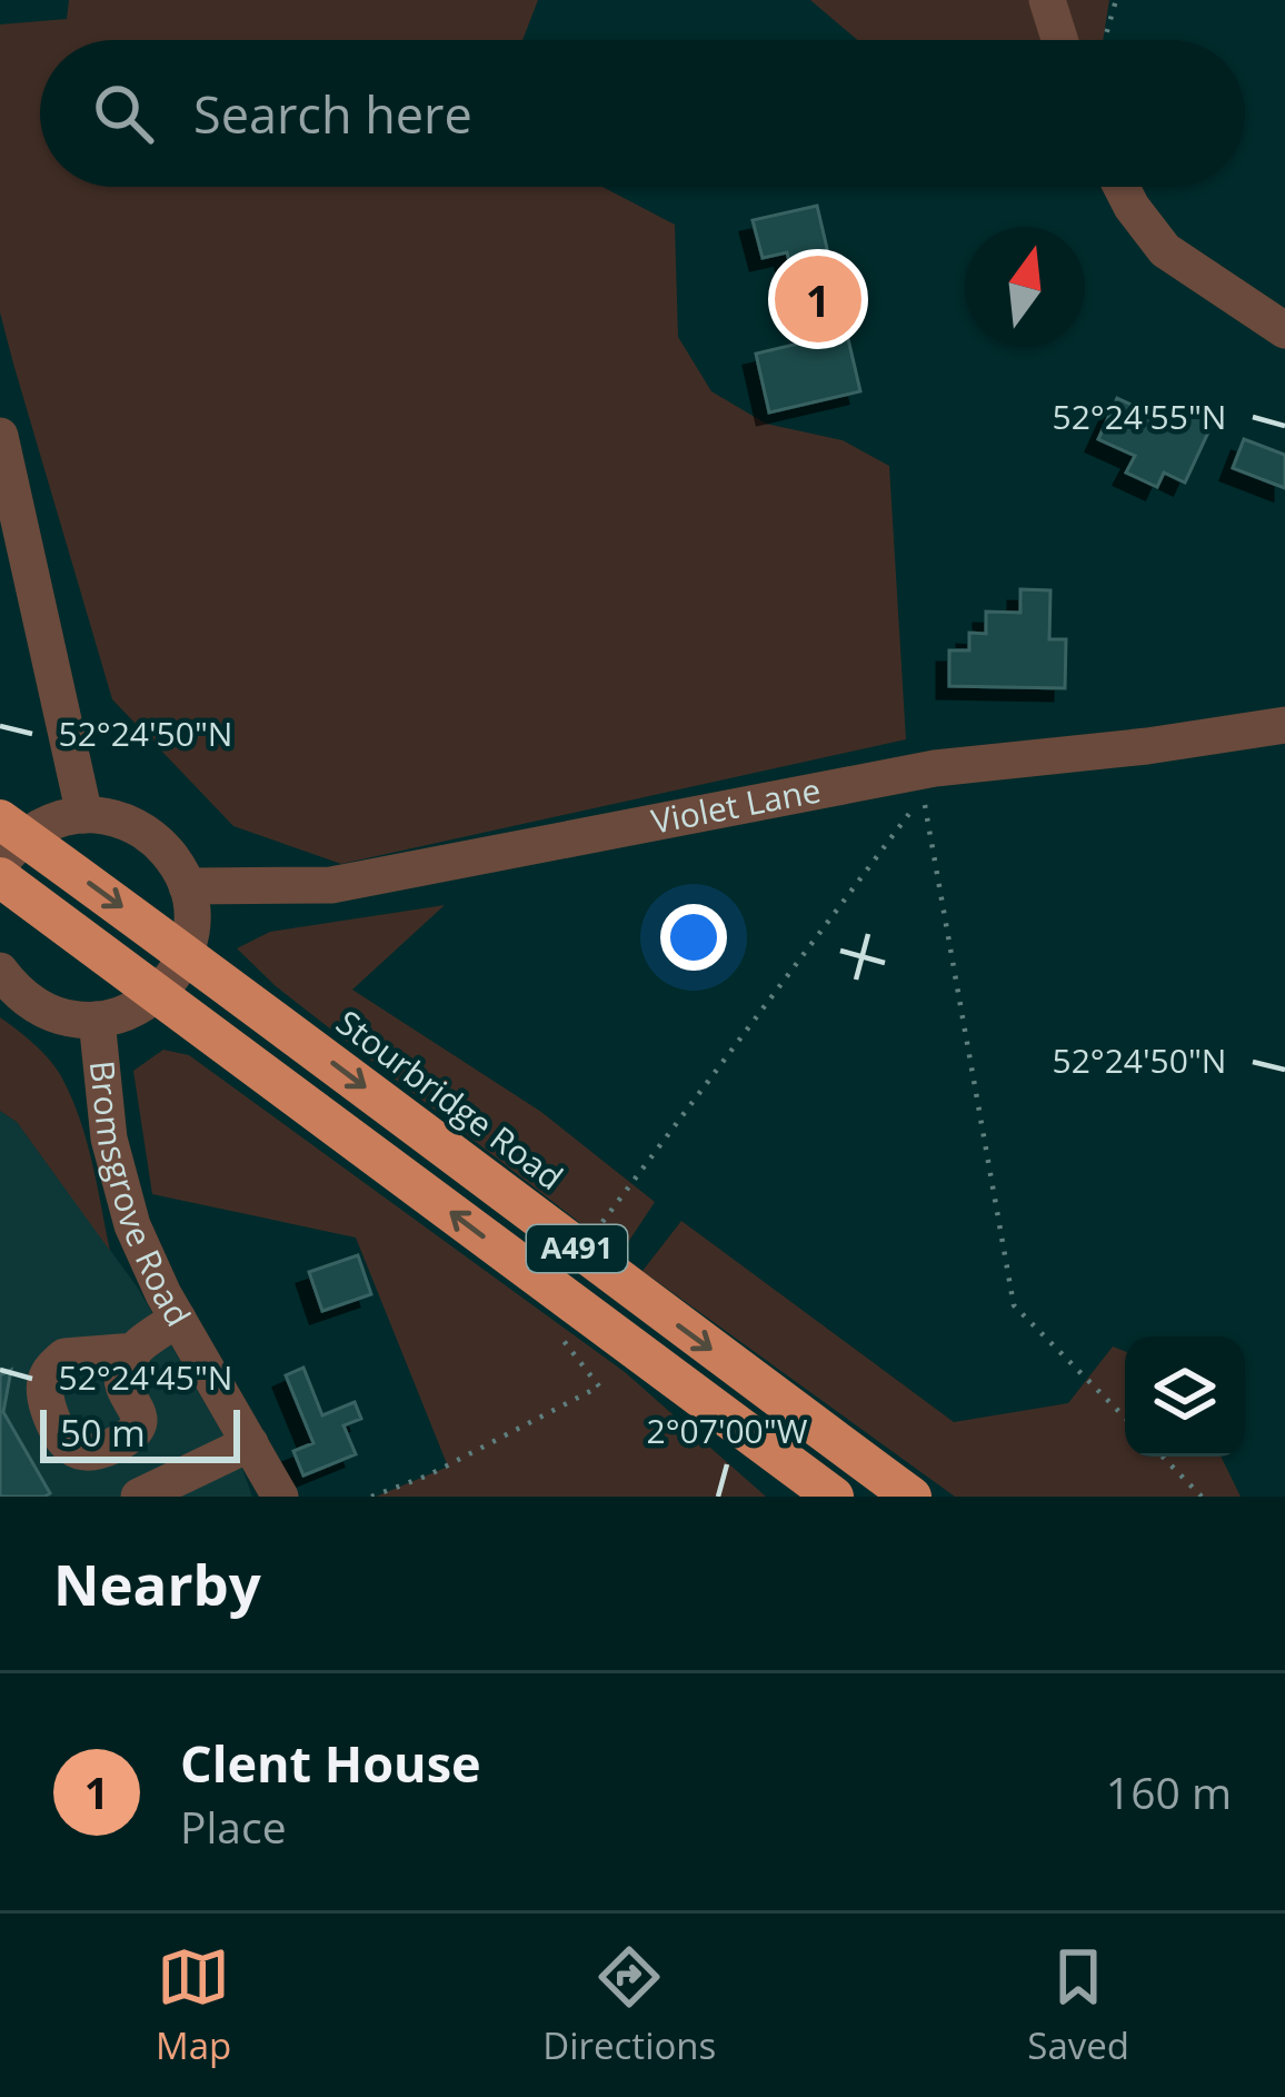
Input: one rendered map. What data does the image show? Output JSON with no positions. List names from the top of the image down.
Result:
{
  "streets": {
    "highway": ["Stourbridge Road", "A491"],
    "street": ["Violet Lane", "Bromsgrove Road"]
  },
  "scale_bar": "50 m",
  "north": "top",
  "page": {
    "search": "Search here",
    "pins": "1",
    "scale": "50 m",
    "heading": "Nearby",
    "list": [
      {
        "mark": "1",
        "name": "Clent House",
        "note": "Place",
        "value": "160 m"
      }
    ],
    "nav": ["Map", "Directions", "Saved"]
  },
  "coordinates": [
    "52°24'55\"N",
    "52°24'50\"N",
    "52°24'45\"N",
    "2°07'00\"W"
  ]
}
